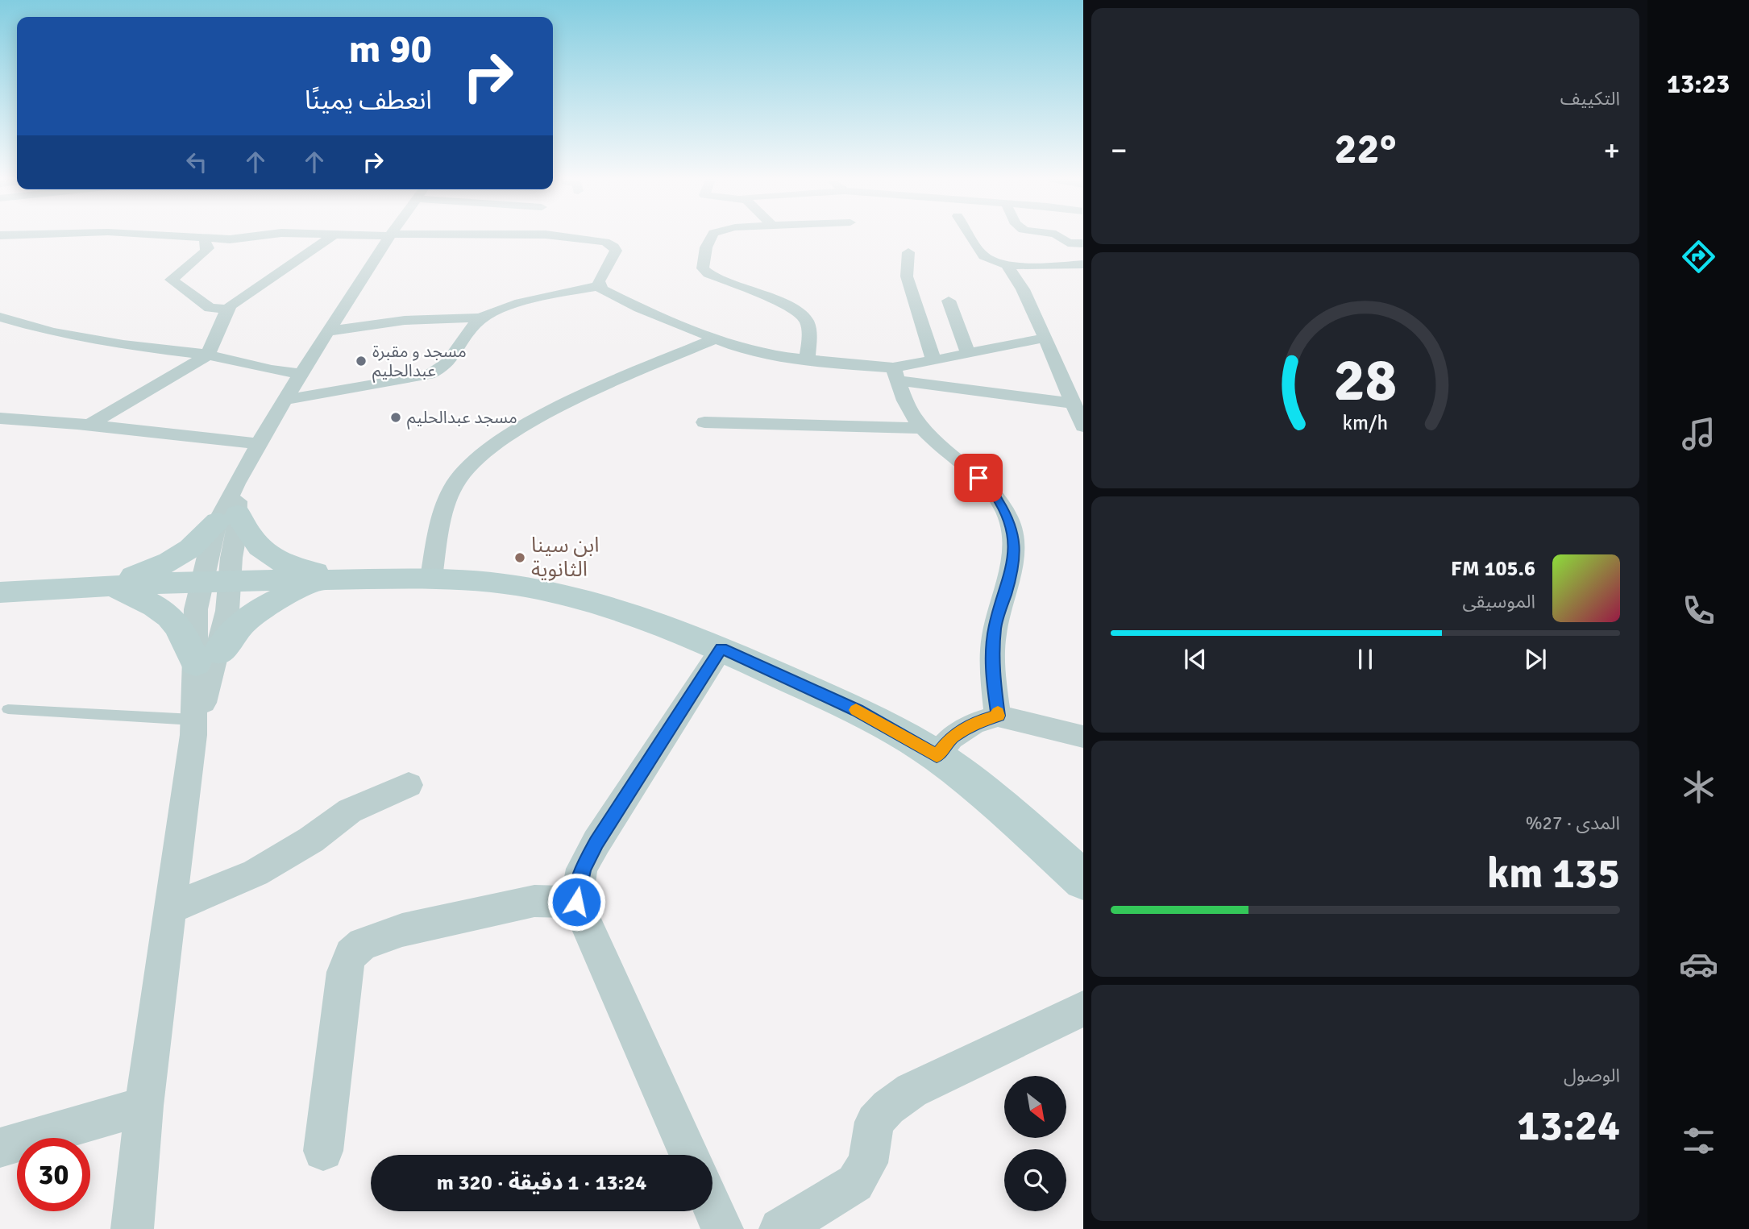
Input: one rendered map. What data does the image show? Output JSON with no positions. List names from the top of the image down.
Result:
{
  "places": ["مسجد و مقبرة عبدالحليم", "مسجد عبدالحليم", "ابن سينا الثانوية"],
  "north": "bottom right",
  "page": {
    "tabs": "13:23",
    "tile": [
      "التكييف",
      ["المدى · 27%", "135 km"],
      ["الوصول", "13:24"]
    ],
    "turn": ["90 m", "انعطف يمينًا"],
    "heat": ["−", "22°", "+"],
    "song": ["105.6 FM", "الموسيقى"],
    "limit": "30",
    "trip": "13:24 · 1 دقيقة · 320 m",
    "gauge": ["28", "km/h"]
  }
}
